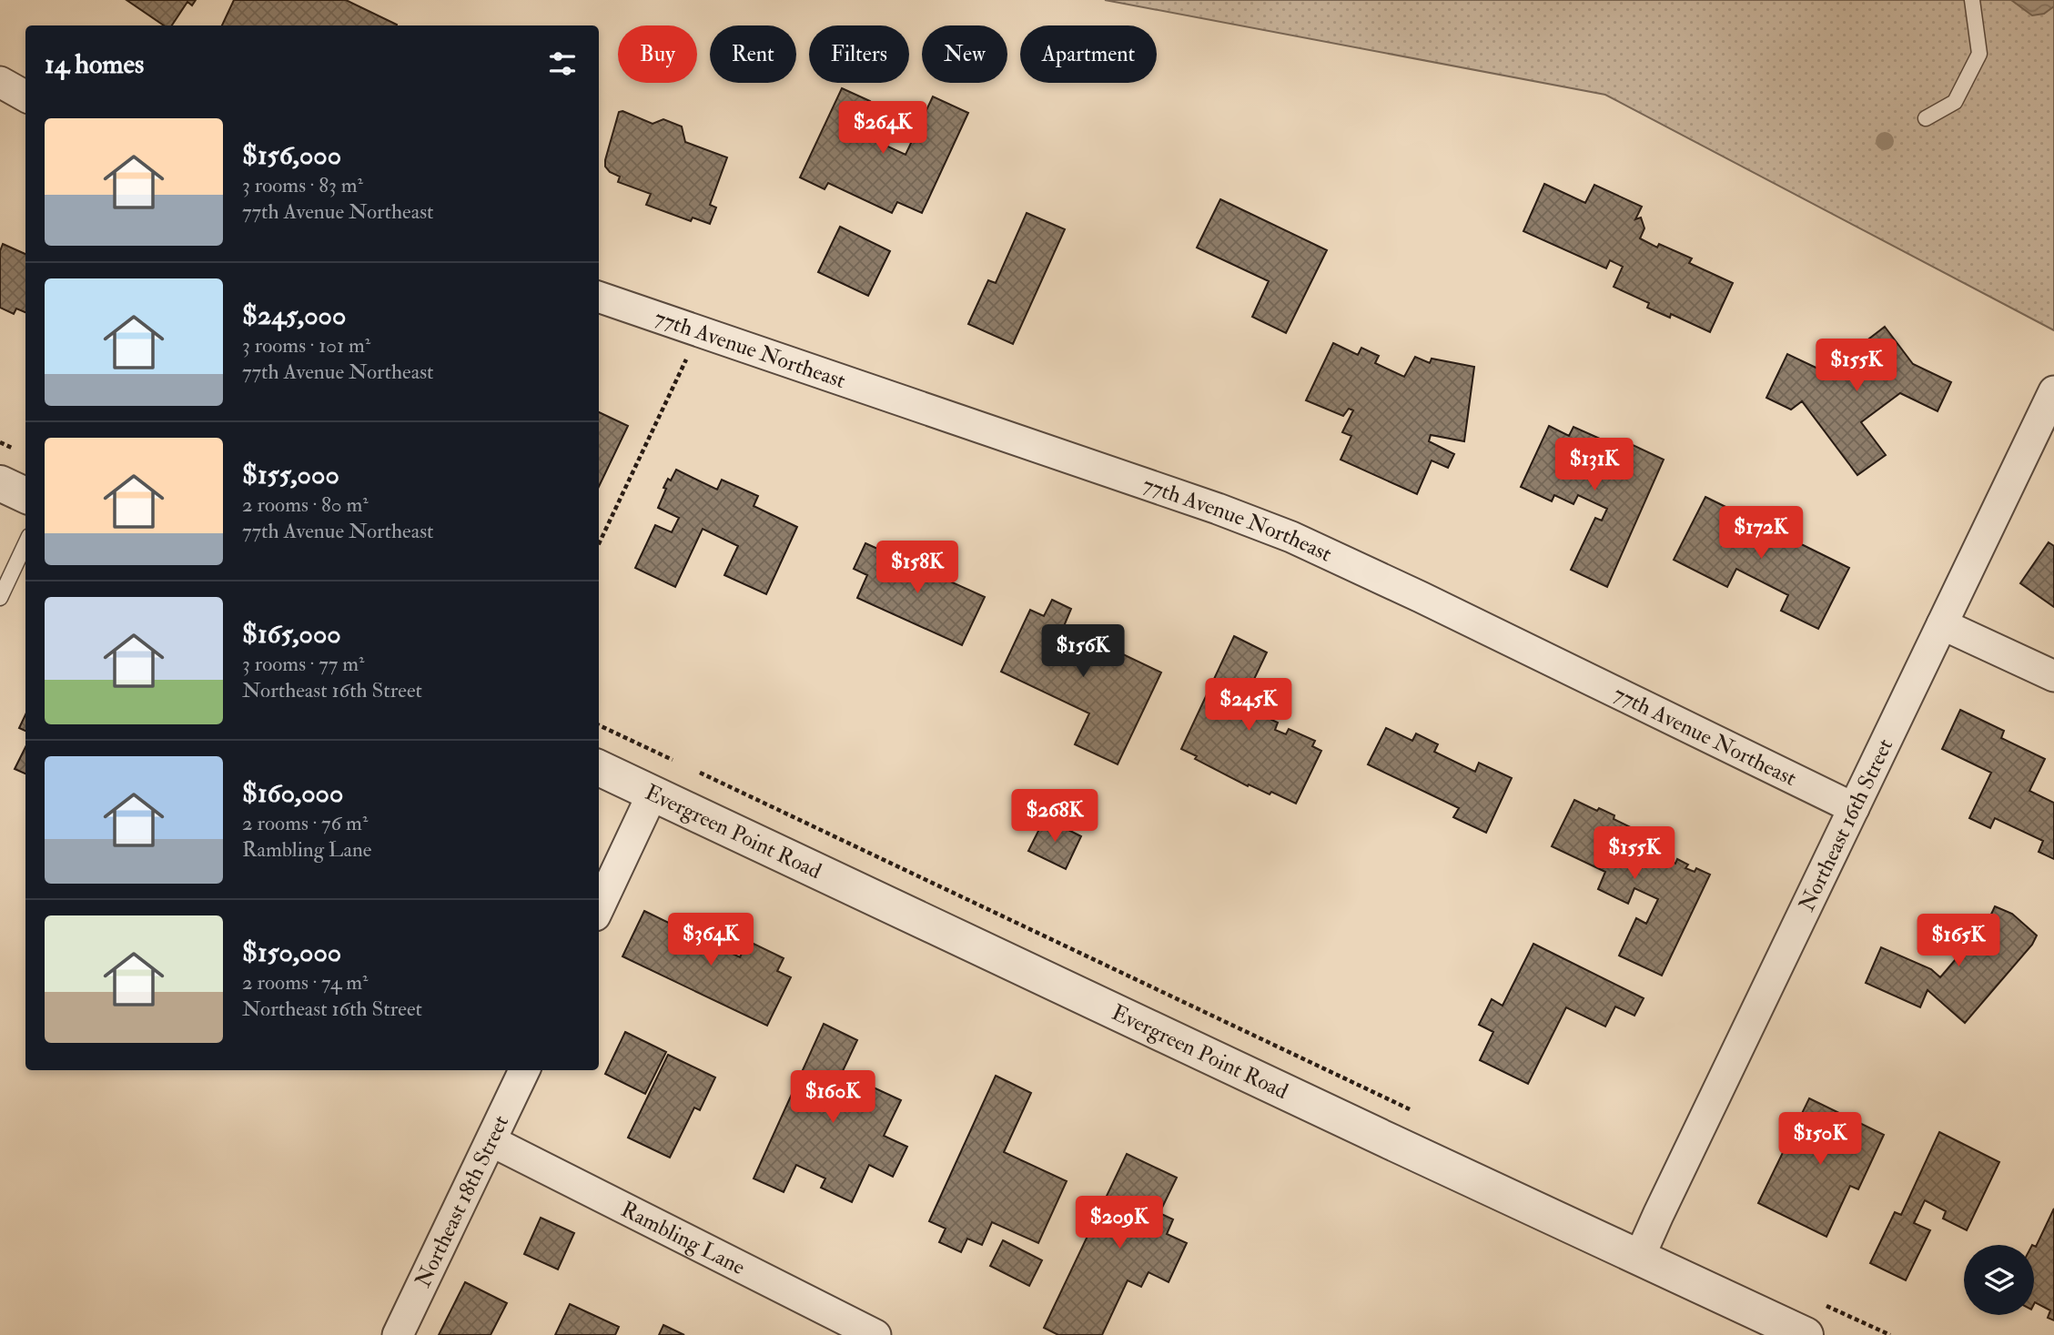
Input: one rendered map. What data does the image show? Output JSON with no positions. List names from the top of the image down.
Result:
{
  "streets": {
    "street": [
      "77th Avenue Northeast",
      "Northeast 16th Street",
      "Evergreen Point Road",
      "Northeast 18th Street",
      "Rambling Lane"
    ]
  },
  "crossings": [
    ["77th Avenue Northeast", "Northeast 16th Street"],
    ["Northeast 16th Street", "Evergreen Point Road"],
    ["Northeast 18th Street", "Rambling Lane"]
  ],
  "page": {
    "chip": [
      "Buy",
      "Rent",
      "Filters",
      "New",
      "Apartment"
    ],
    "heading": "14 homes",
    "price": [
      "$264K",
      "$155K",
      "$131K",
      "$172K",
      "$158K",
      "$156K",
      "$245K",
      "$268K",
      "$155K",
      "$364K",
      "$165K",
      "$160K",
      "$150K",
      "$209K"
    ],
    "list": [
      {
        "name": "$156,000",
        "note": "3 rooms · 83 m² · 77th Avenue Northeast"
      },
      {
        "name": "$245,000",
        "note": "3 rooms · 101 m² · 77th Avenue Northeast"
      },
      {
        "name": "$155,000",
        "note": "2 rooms · 80 m² · 77th Avenue Northeast"
      },
      {
        "name": "$165,000",
        "note": "3 rooms · 77 m² · Northeast 16th Street"
      },
      {
        "name": "$160,000",
        "note": "2 rooms · 76 m² · Rambling Lane"
      },
      {
        "name": "$150,000",
        "note": "2 rooms · 74 m² · Northeast 16th Street"
      }
    ]
  }
}
